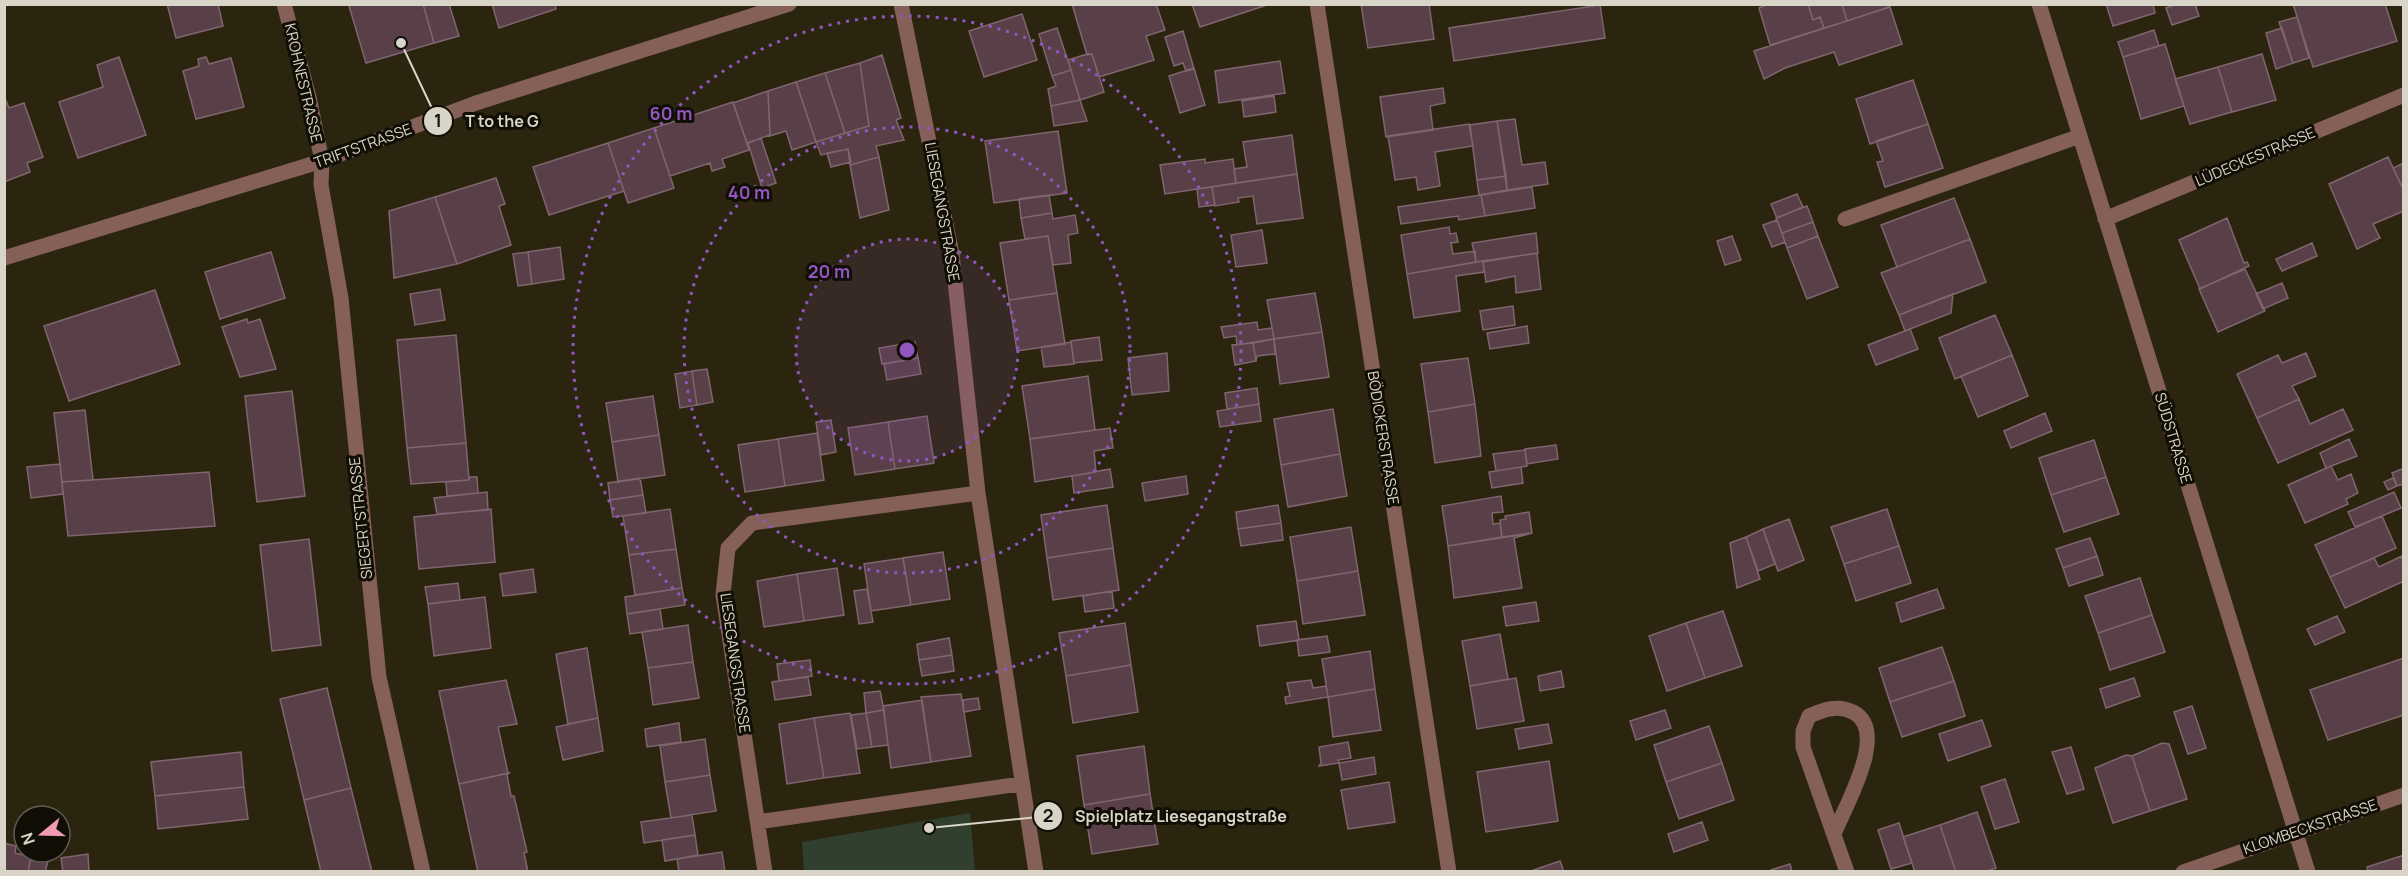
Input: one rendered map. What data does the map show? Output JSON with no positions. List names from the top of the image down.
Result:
{
  "streets": {
    "street": [
      "KROHNESTRASSE",
      "TRIFTSTRASSE",
      "LÜDECKESTRASSE",
      "LIESEGANGSTRASSE",
      "BÖDICKERSTRASSE",
      "SÜDSTRASSE",
      "SIEGERTSTRASSE",
      "KLOMBECKSTRASSE"
    ]
  },
  "crossings": [
    ["KROHNESTRASSE", "TRIFTSTRASSE"],
    ["KROHNESTRASSE", "SIEGERTSTRASSE"],
    ["TRIFTSTRASSE", "SIEGERTSTRASSE"],
    ["LÜDECKESTRASSE", "SÜDSTRASSE"],
    ["SÜDSTRASSE", "KLOMBECKSTRASSE"]
  ],
  "places": ["T to the G", "Spielplatz Liesegangstraße"],
  "north": "left",
  "rings": ["60 m", "40 m", "20 m"]
}
